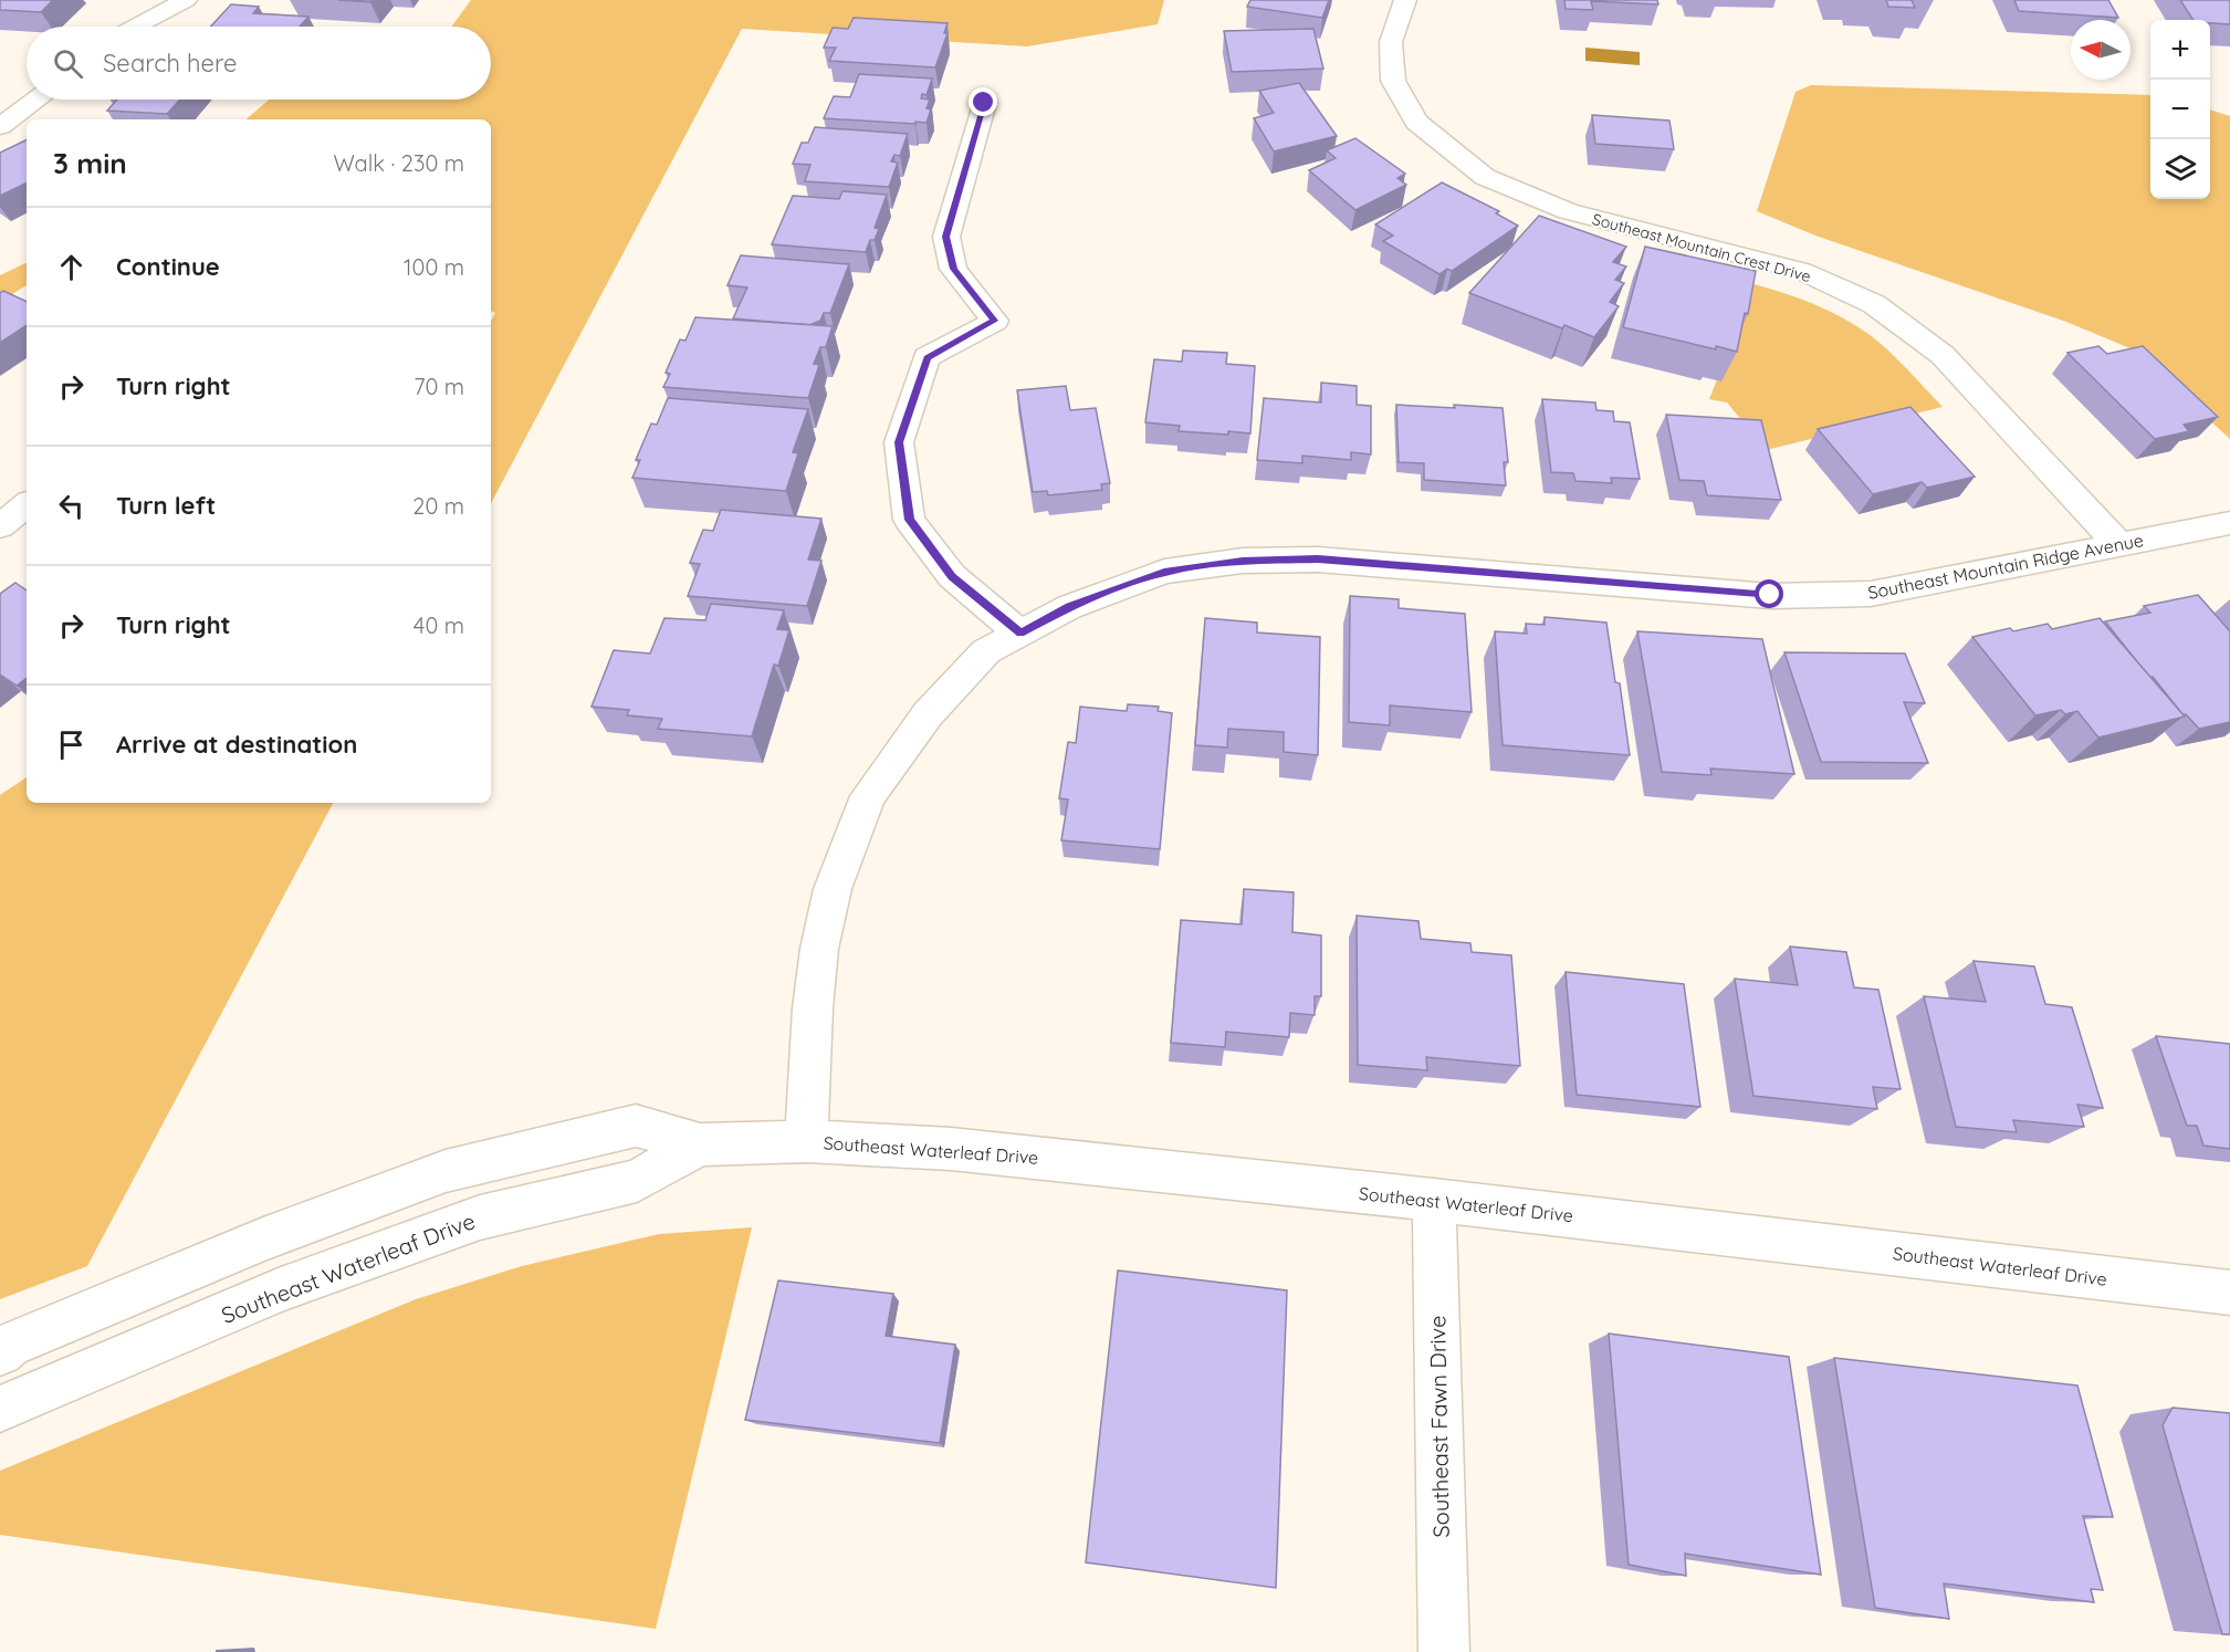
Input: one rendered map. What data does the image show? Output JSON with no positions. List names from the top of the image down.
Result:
{
  "streets": {
    "street": [
      "Southeast Mountain Crest Drive",
      "Southeast Mountain Ridge Avenue",
      "Southeast Waterleaf Drive",
      "Southeast Fawn Drive"
    ]
  },
  "crossings": [
    ["Southeast Mountain Crest Drive", "Southeast Mountain Ridge Avenue"],
    ["Southeast Mountain Ridge Avenue", "Southeast Waterleaf Drive"],
    ["Southeast Waterleaf Drive", "Southeast Fawn Drive"]
  ],
  "north": "left",
  "page": {
    "map_buttons": ["+", "−"],
    "search": "Search here",
    "heading": ["3 min", "Walk · 230 m"],
    "list": [
      ["Continue", "100 m"],
      ["Turn right", "70 m"],
      ["Turn left", "20 m"],
      ["Turn right", "40 m"],
      "Arrive at destination"
    ]
  }
}
